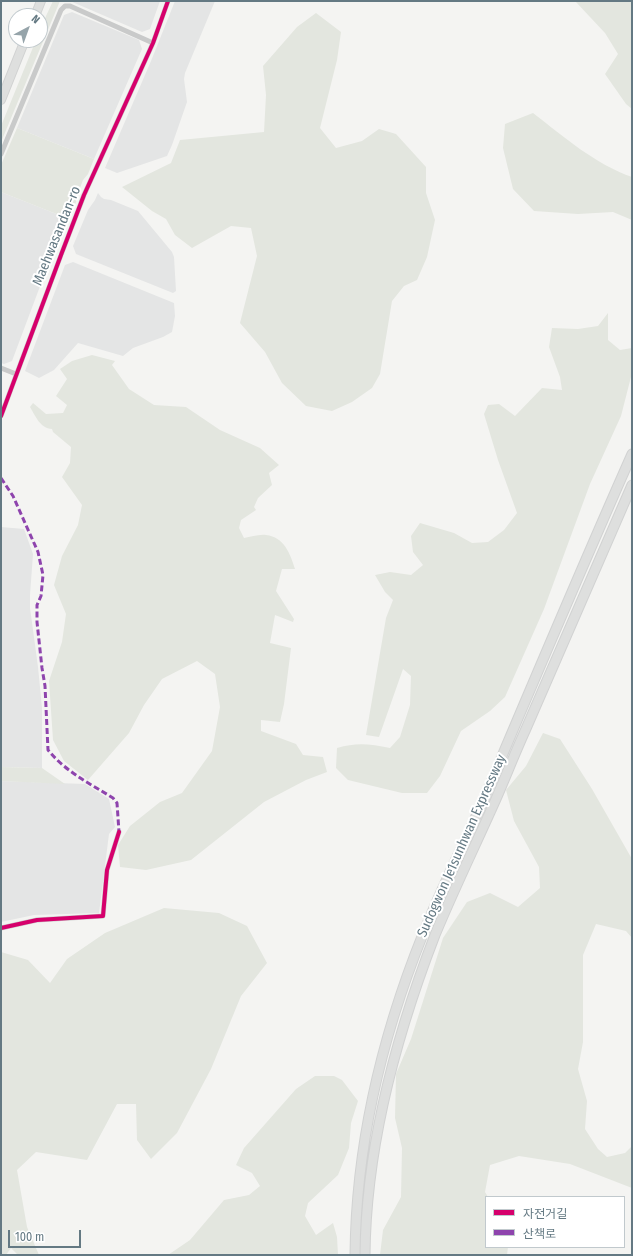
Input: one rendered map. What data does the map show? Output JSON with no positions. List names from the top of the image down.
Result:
{
  "streets": {
    "highway": ["Sudogwon Je1sunhwan Expressway"],
    "street": ["Maehwasandan-ro"]
  },
  "legend": ["자전거길", "산책로"],
  "scale_bar": "100 m",
  "north": "top right"
}
